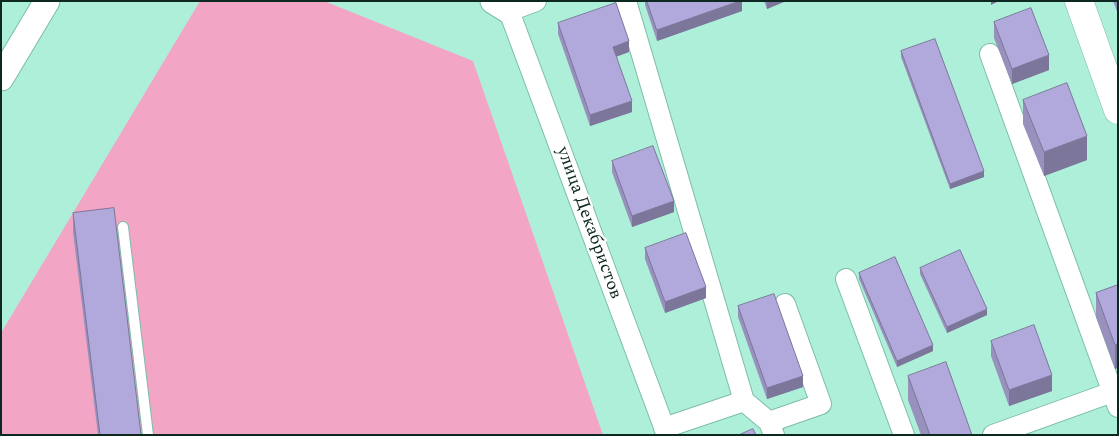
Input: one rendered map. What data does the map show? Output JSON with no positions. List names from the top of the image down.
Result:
{
  "streets": {
    "street": ["улица Декабристов"]
  }
}
